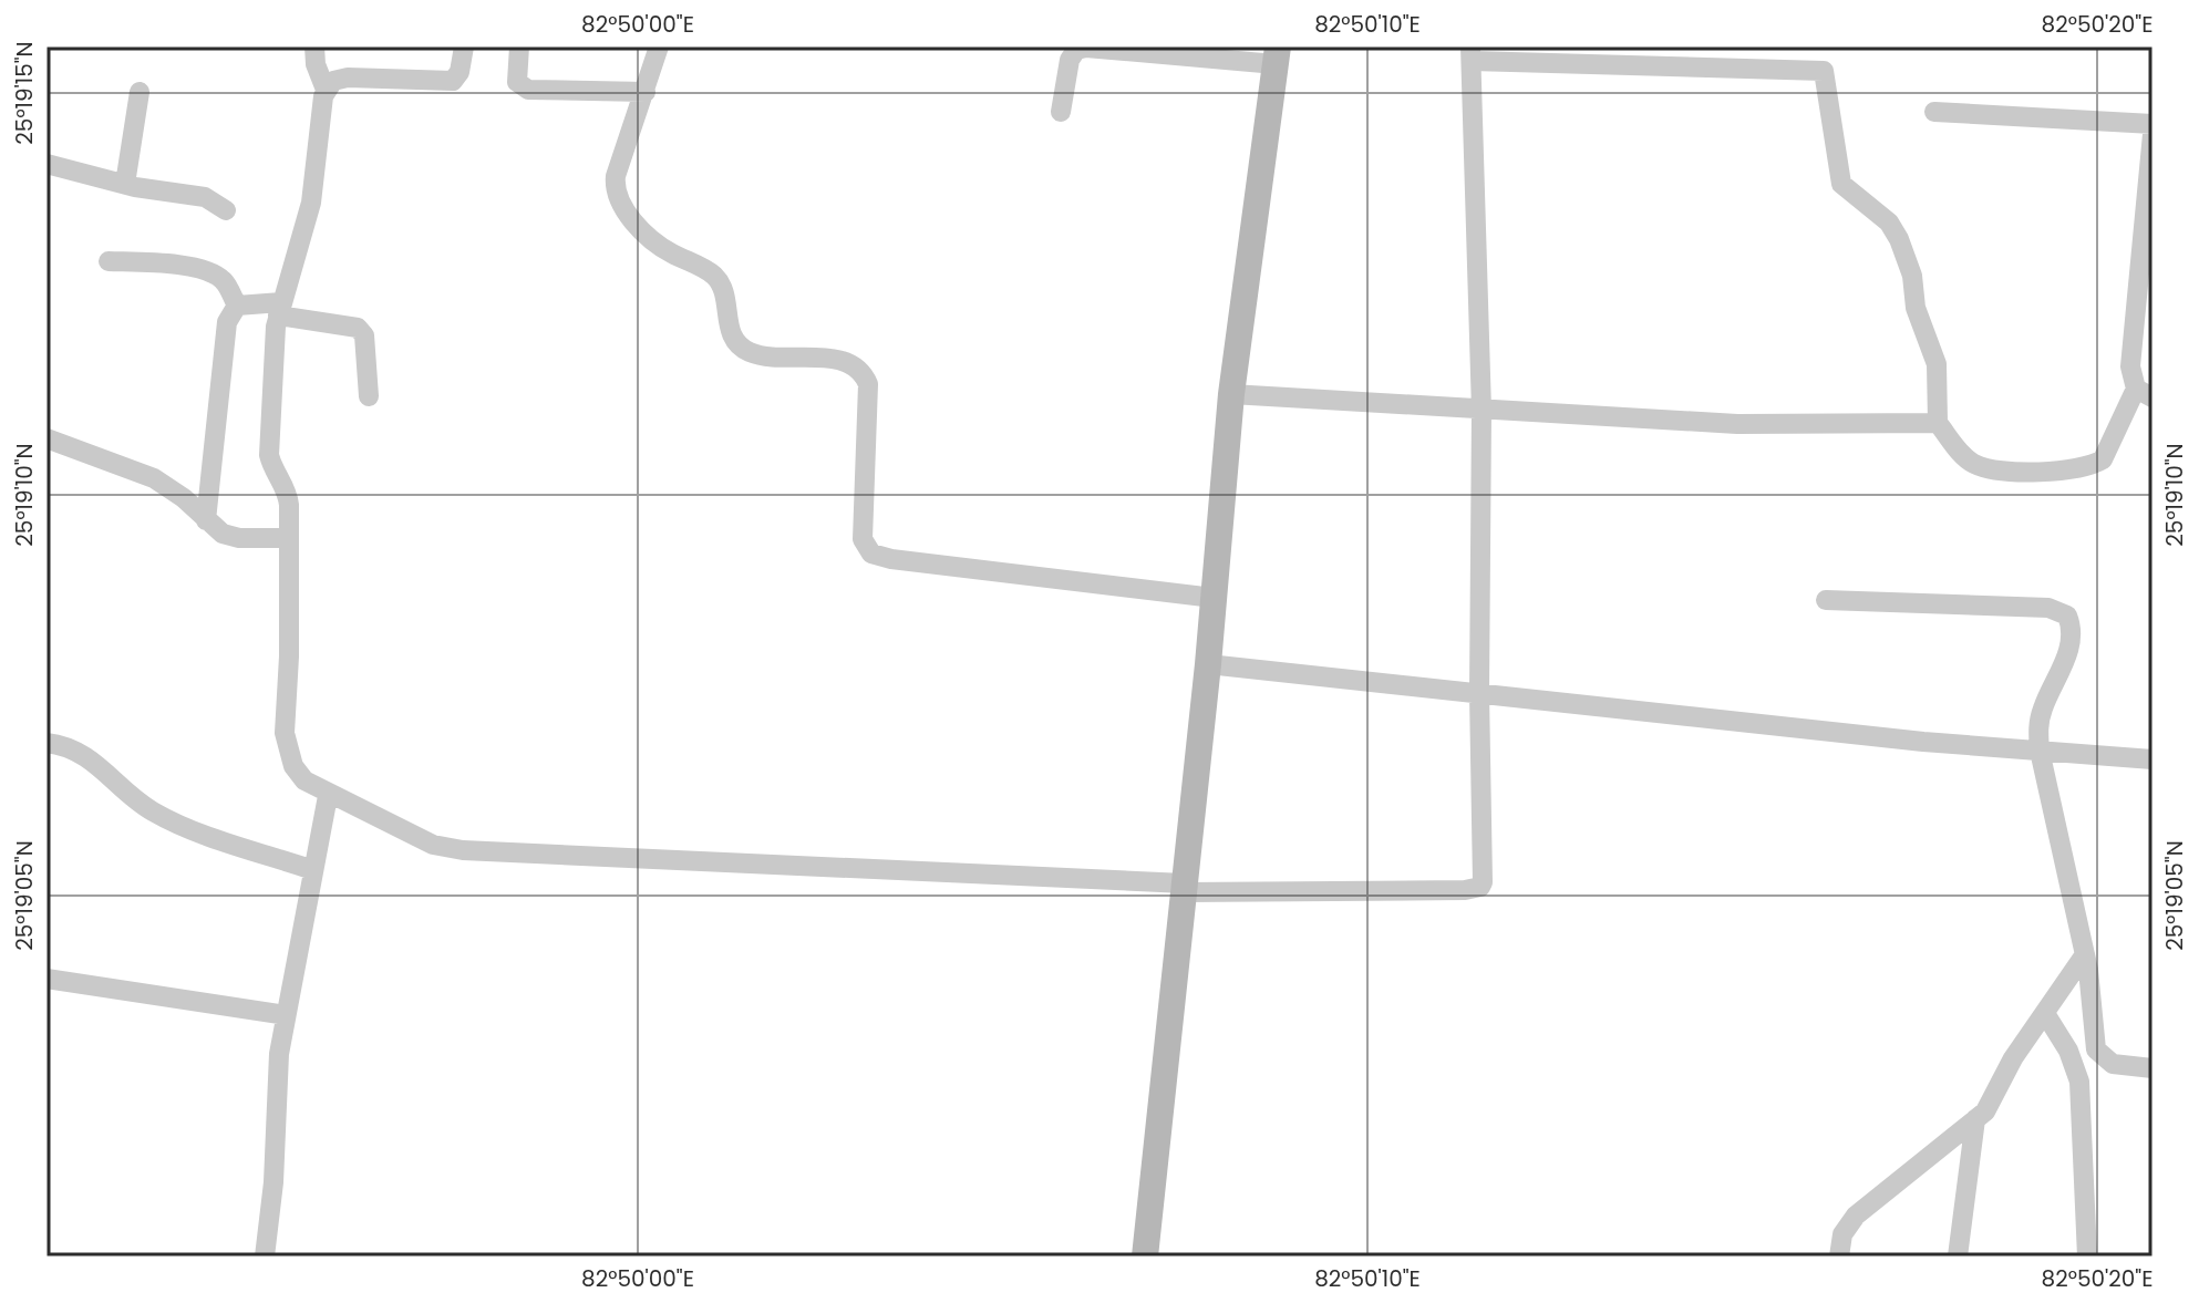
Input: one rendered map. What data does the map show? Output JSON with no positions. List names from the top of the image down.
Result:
{
  "coordinates": [
    "82°50'00\"E",
    "82°50'10\"E",
    "82°50'20\"E",
    "25°19'15\"N",
    "25°19'10\"N",
    "25°19'05\"N"
  ]
}
